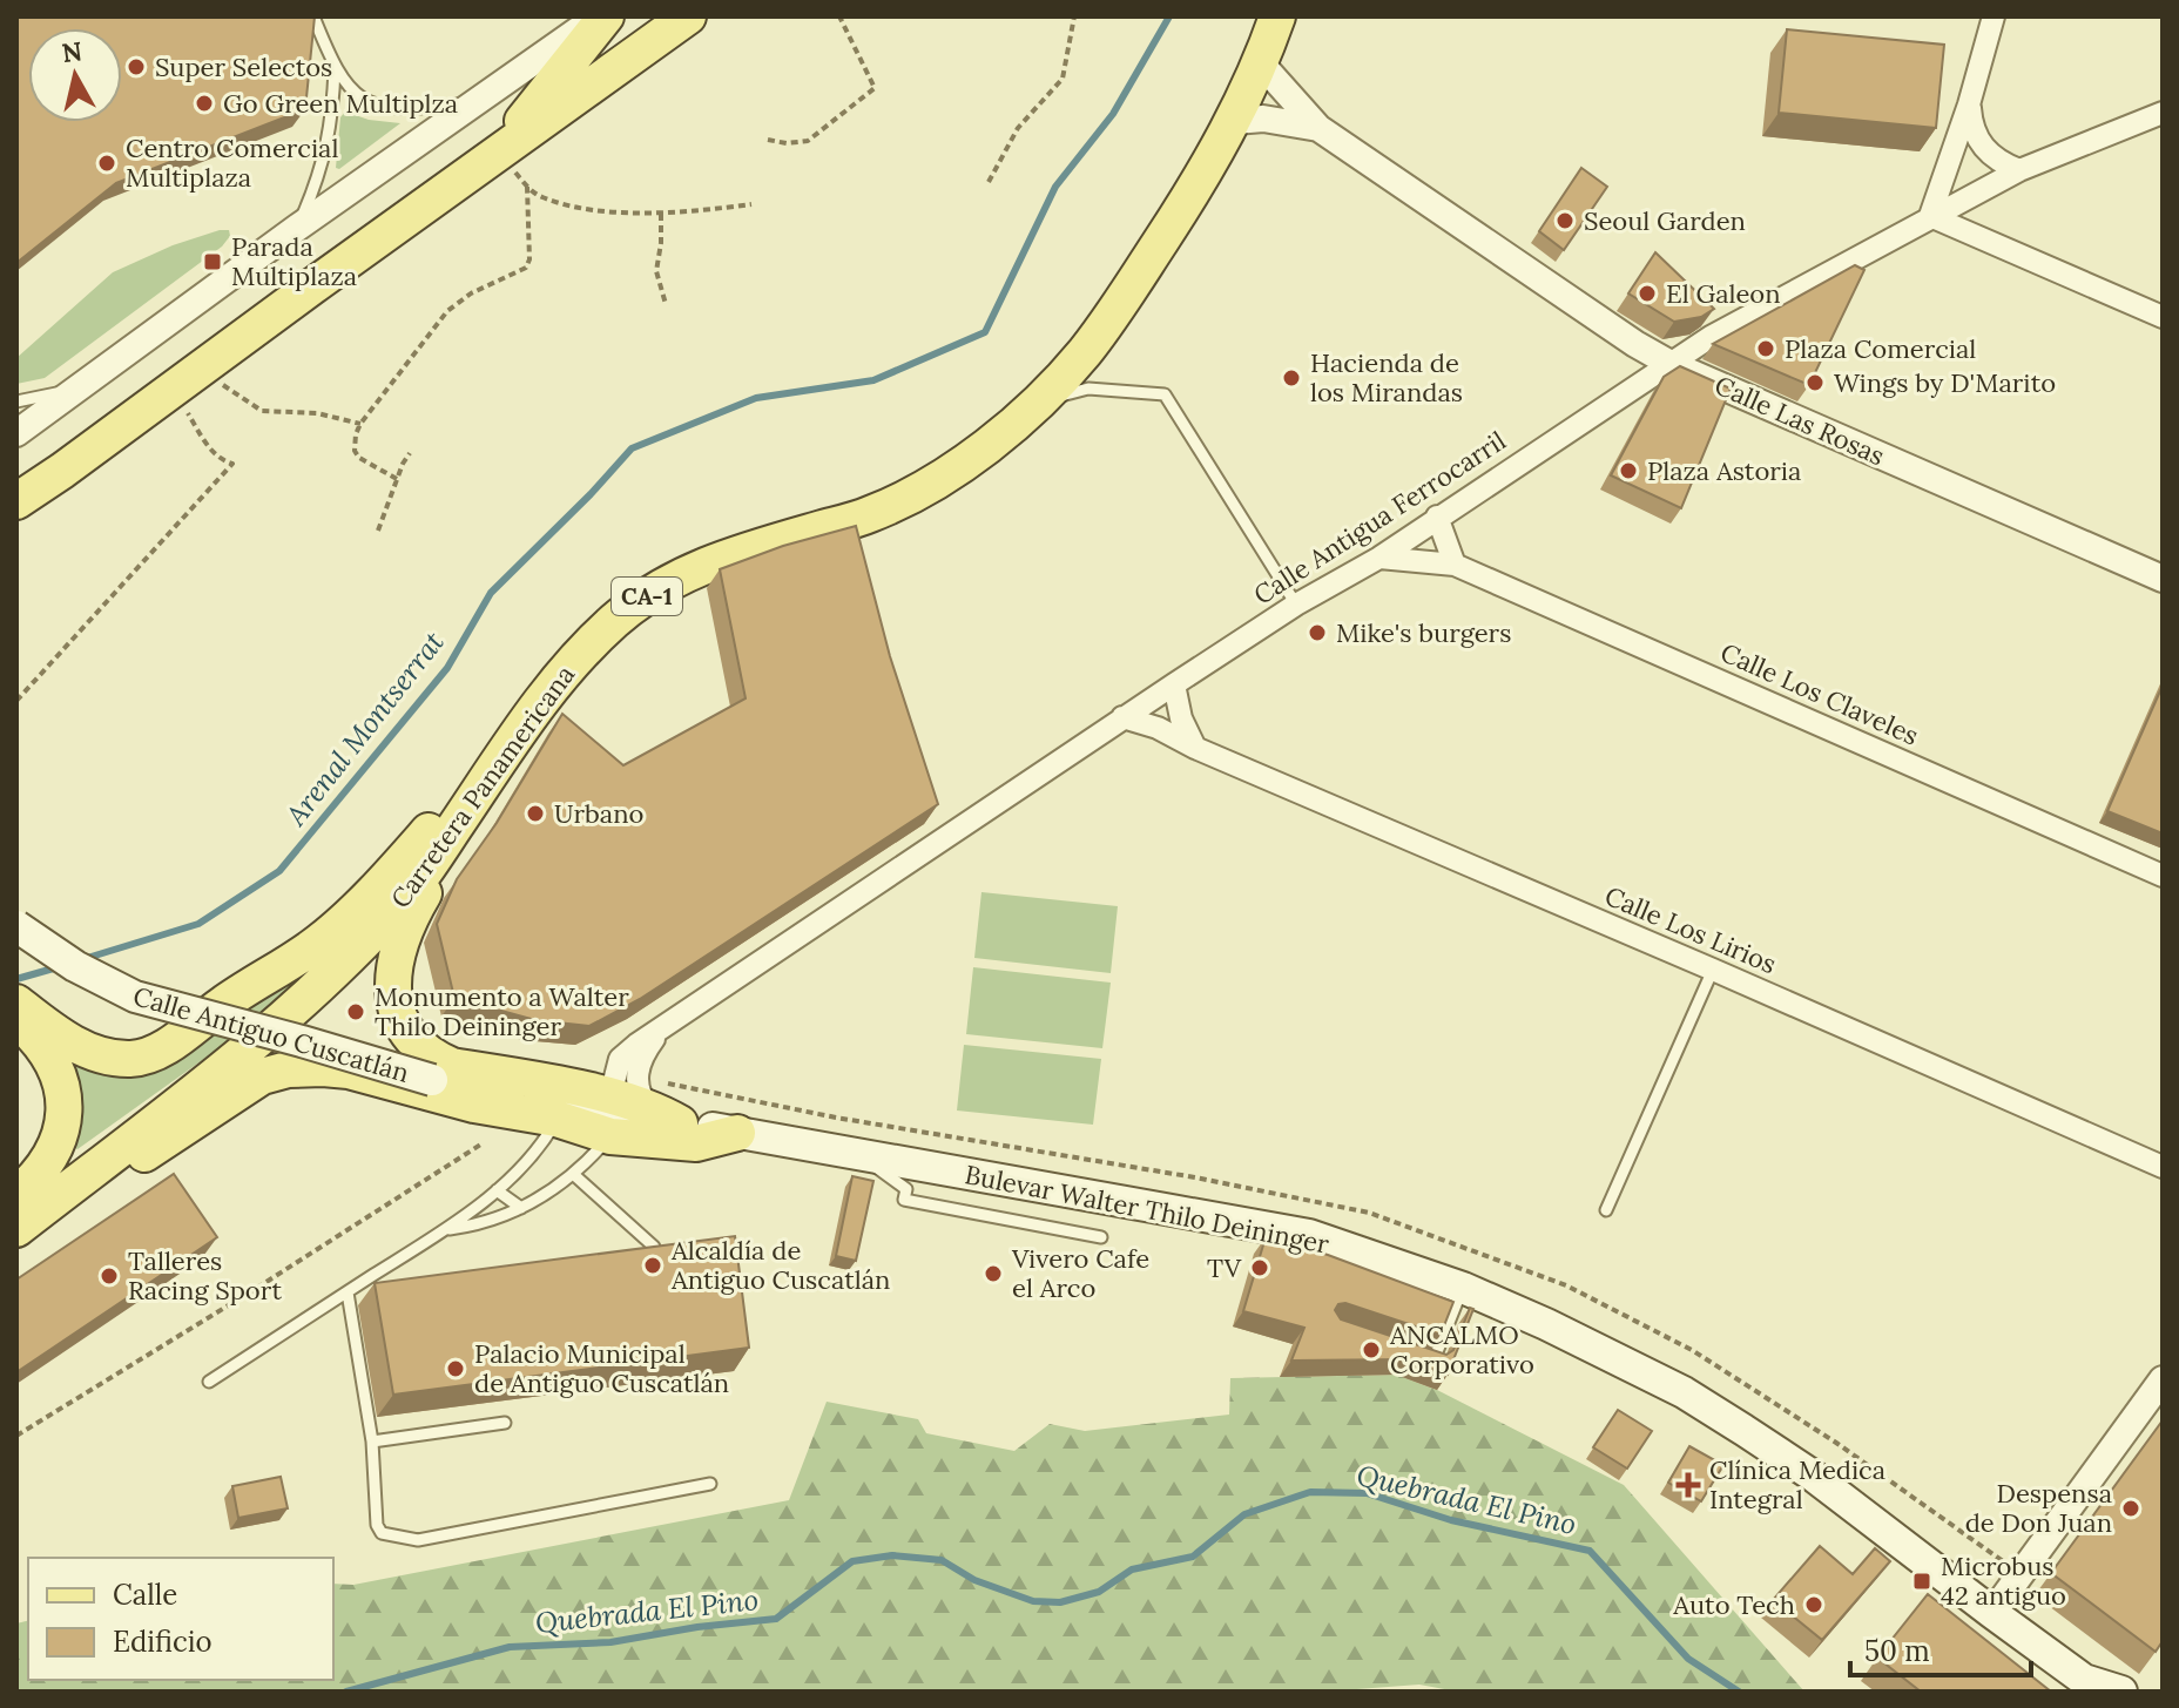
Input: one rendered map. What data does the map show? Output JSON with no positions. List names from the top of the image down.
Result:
{
  "streets": {
    "main road": [
      "CA-1",
      "Carretera Panamericana",
      "Calle Antiguo Cuscatlán",
      "Bulevar Walter Thilo Deininger"
    ],
    "street": [
      "Calle Las Rosas",
      "Calle Antigua Ferrocarril",
      "Calle Los Claveles",
      "Calle Los Lirios"
    ]
  },
  "crossings": [
    ["Calle Las Rosas", "Calle Antigua Ferrocarril"],
    ["Calle Las Rosas", "Carretera Panamericana"],
    ["Calle Antigua Ferrocarril", "Calle Los Claveles"],
    ["Calle Antigua Ferrocarril", "Calle Los Lirios"],
    ["Calle Antigua Ferrocarril", "Calle Antiguo Cuscatlán"],
    ["Calle Antigua Ferrocarril", "Bulevar Walter Thilo Deininger"]
  ],
  "water": ["Arenal Montserrat", "Quebrada El Pino"],
  "places": {
    "other": [
      "Super Selectos",
      "Go Green Multiplza",
      "Centro Comercial Multiplaza",
      "Seoul Garden",
      "El Galeon",
      "Plaza Comercial",
      "Hacienda de los Mirandas",
      "Wings by D'Marito",
      "Plaza Astoria",
      "Mike's burgers",
      "Urbano",
      "Monumento a Walter Thilo Deininger",
      "Alcaldía de Antiguo Cuscatlán",
      "TV",
      "Vivero Cafe el Arco",
      "Talleres Racing Sport",
      "ANCALMO Corporativo",
      "Palacio Municipal de Antiguo Cuscatlán",
      "Despensa de Don Juan",
      "Auto Tech"
    ],
    "transit": ["Parada Multiplaza", "Microbus 42 antiguo"],
    "health": ["Clínica Medica Integral"]
  },
  "legend": ["Calle", "Edificio"],
  "scale_bar": "50 m",
  "north": "top"
}
